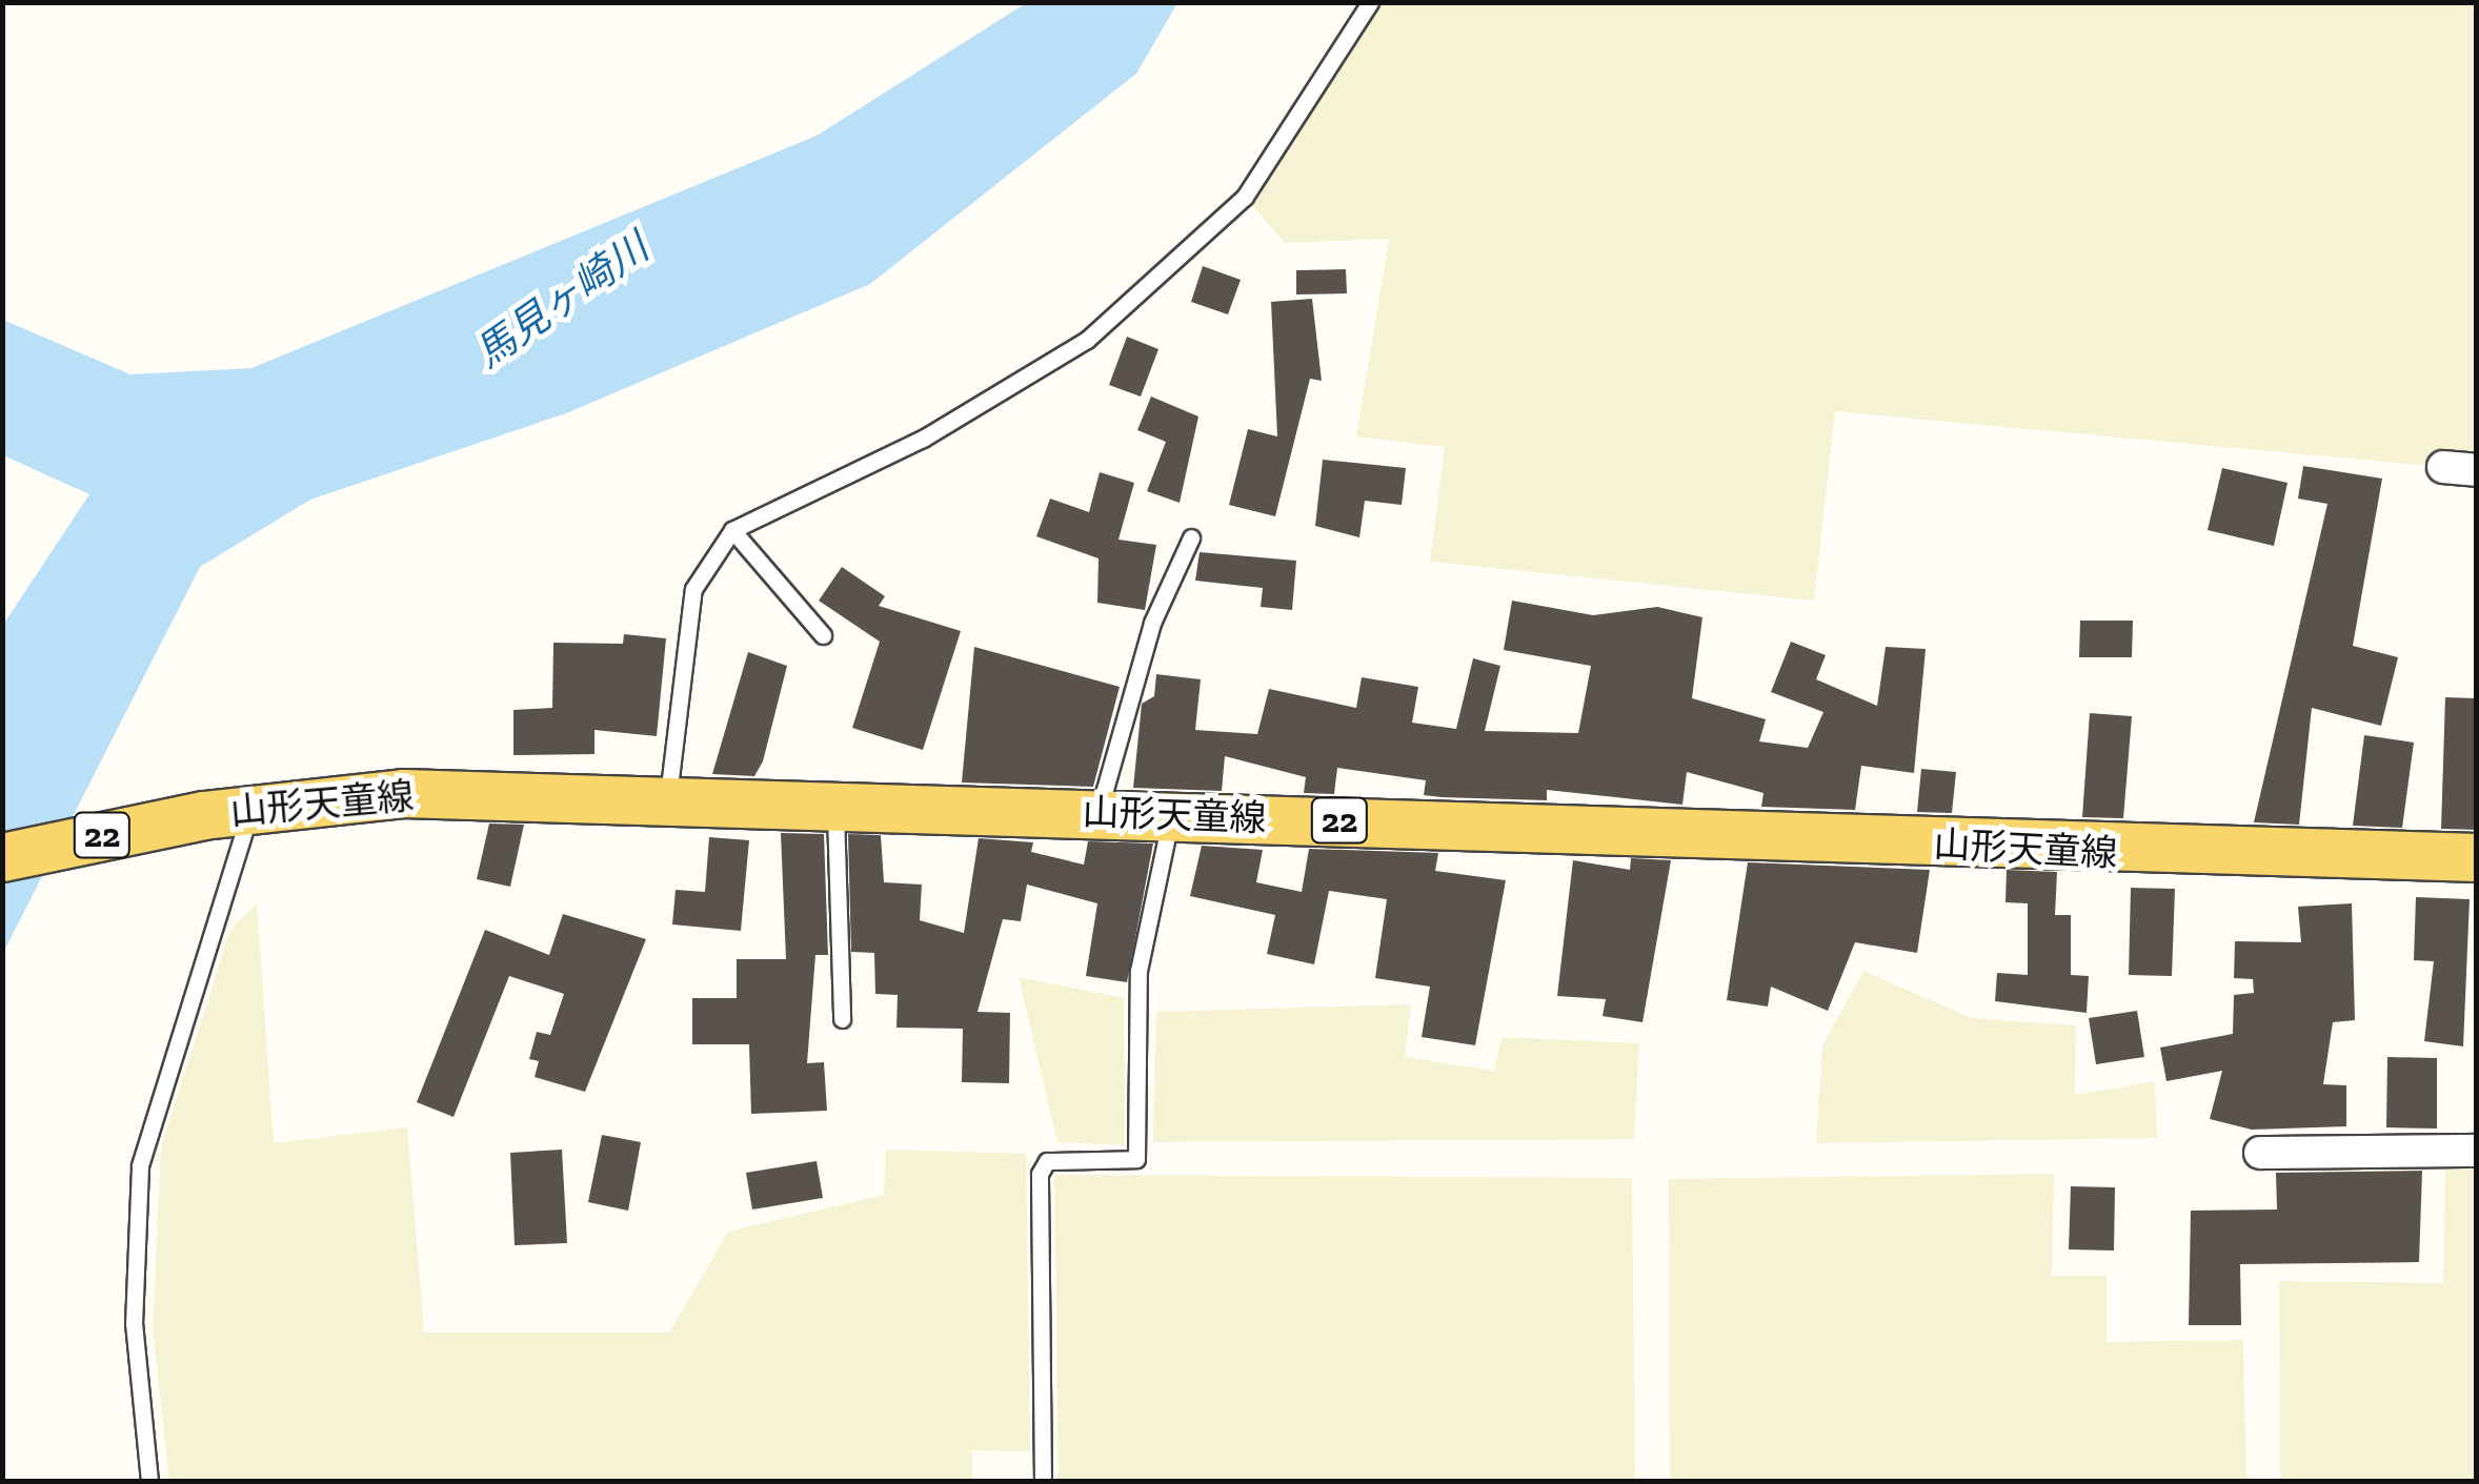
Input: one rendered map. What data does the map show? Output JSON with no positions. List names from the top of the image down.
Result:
{
  "streets": {
    "main road": ["山形天童線", "22"]
  },
  "water": ["馬見ヶ崎川"]
}
